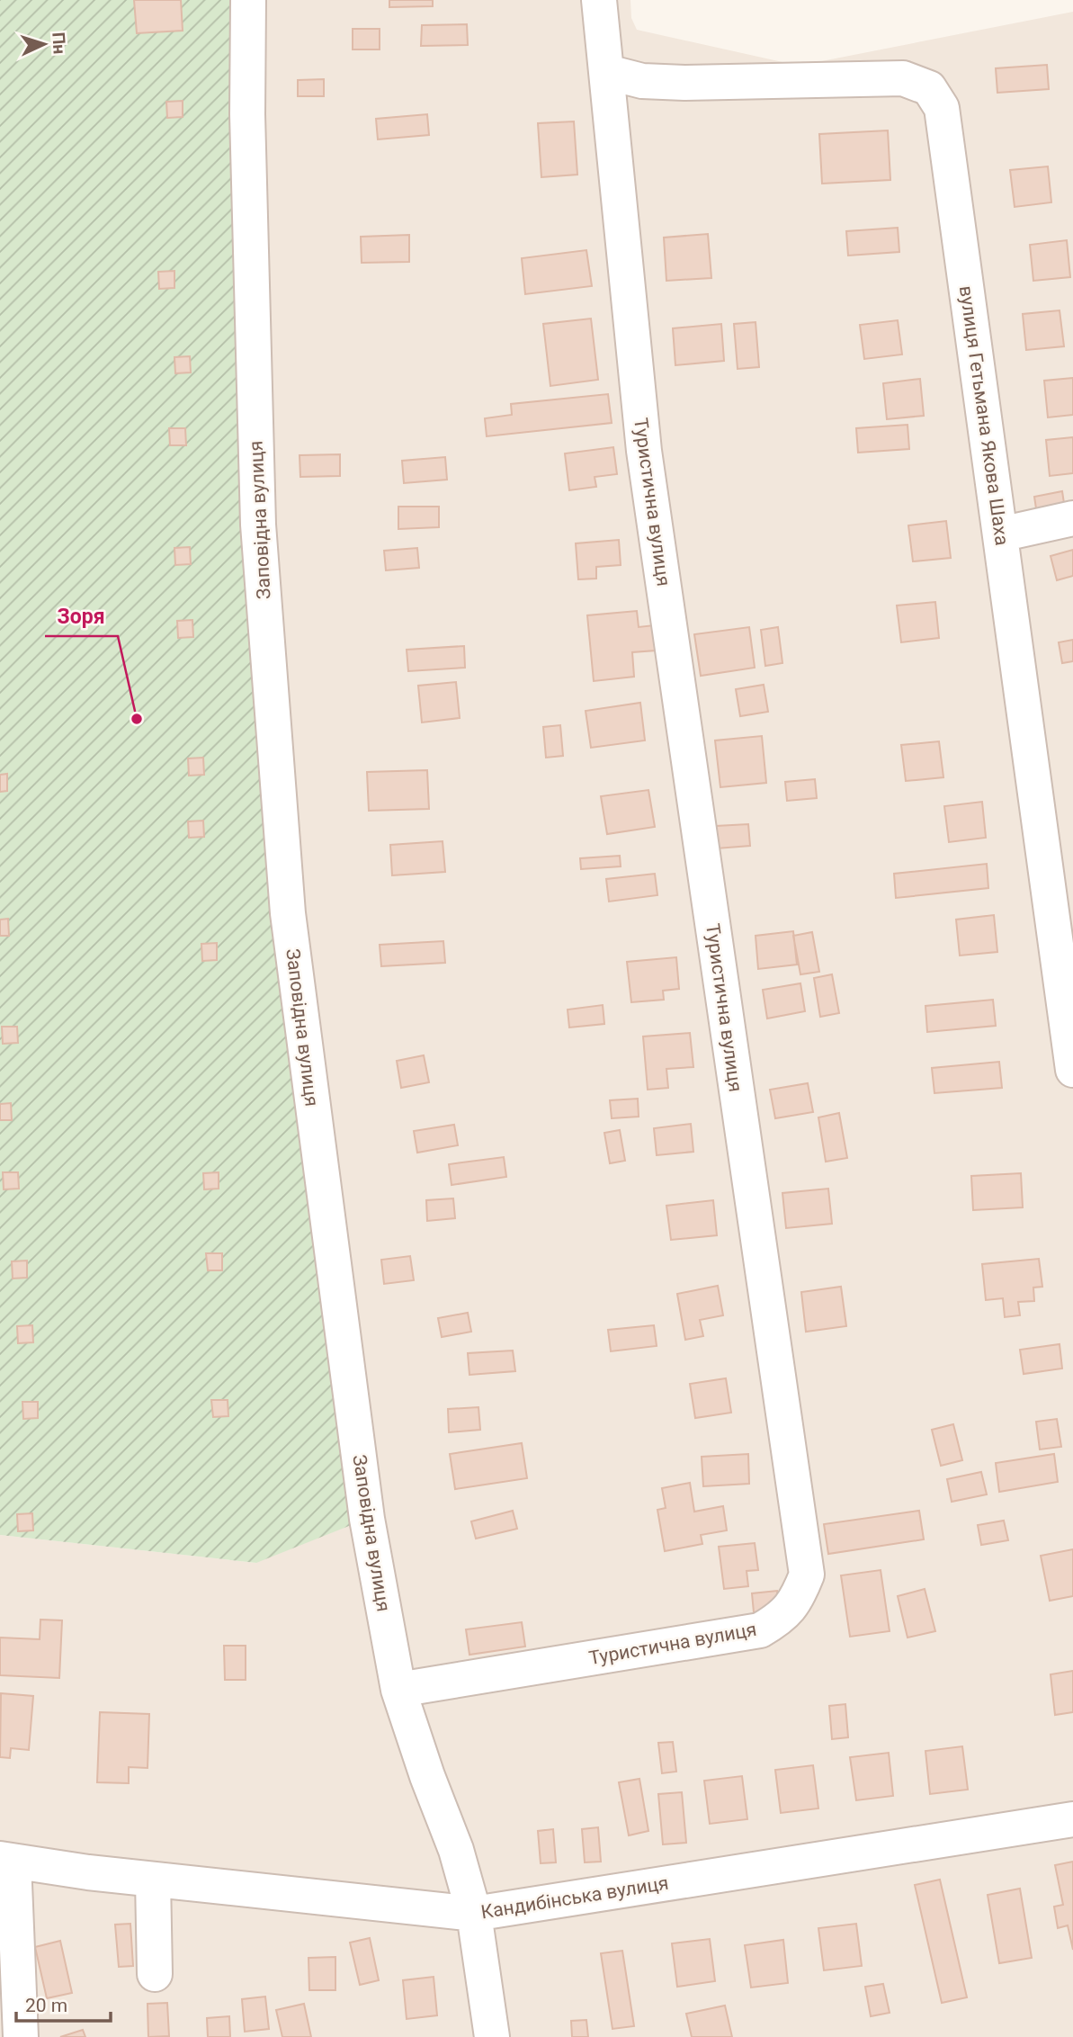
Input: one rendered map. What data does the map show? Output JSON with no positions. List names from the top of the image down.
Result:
{
  "streets": {
    "street": [
      "вулиця Гетьмана Якова Шаха",
      "Туристична вулиця",
      "Заповідна вулиця",
      "Кандибінська вулиця"
    ]
  },
  "crossings": [
    ["вулиця Гетьмана Якова Шаха", "Туристична вулиця"],
    ["Туристична вулиця", "Заповідна вулиця"],
    ["Заповідна вулиця", "Кандибінська вулиця"]
  ],
  "places": ["Зоря"],
  "scale_bar": "20 m",
  "north": "right"
}
